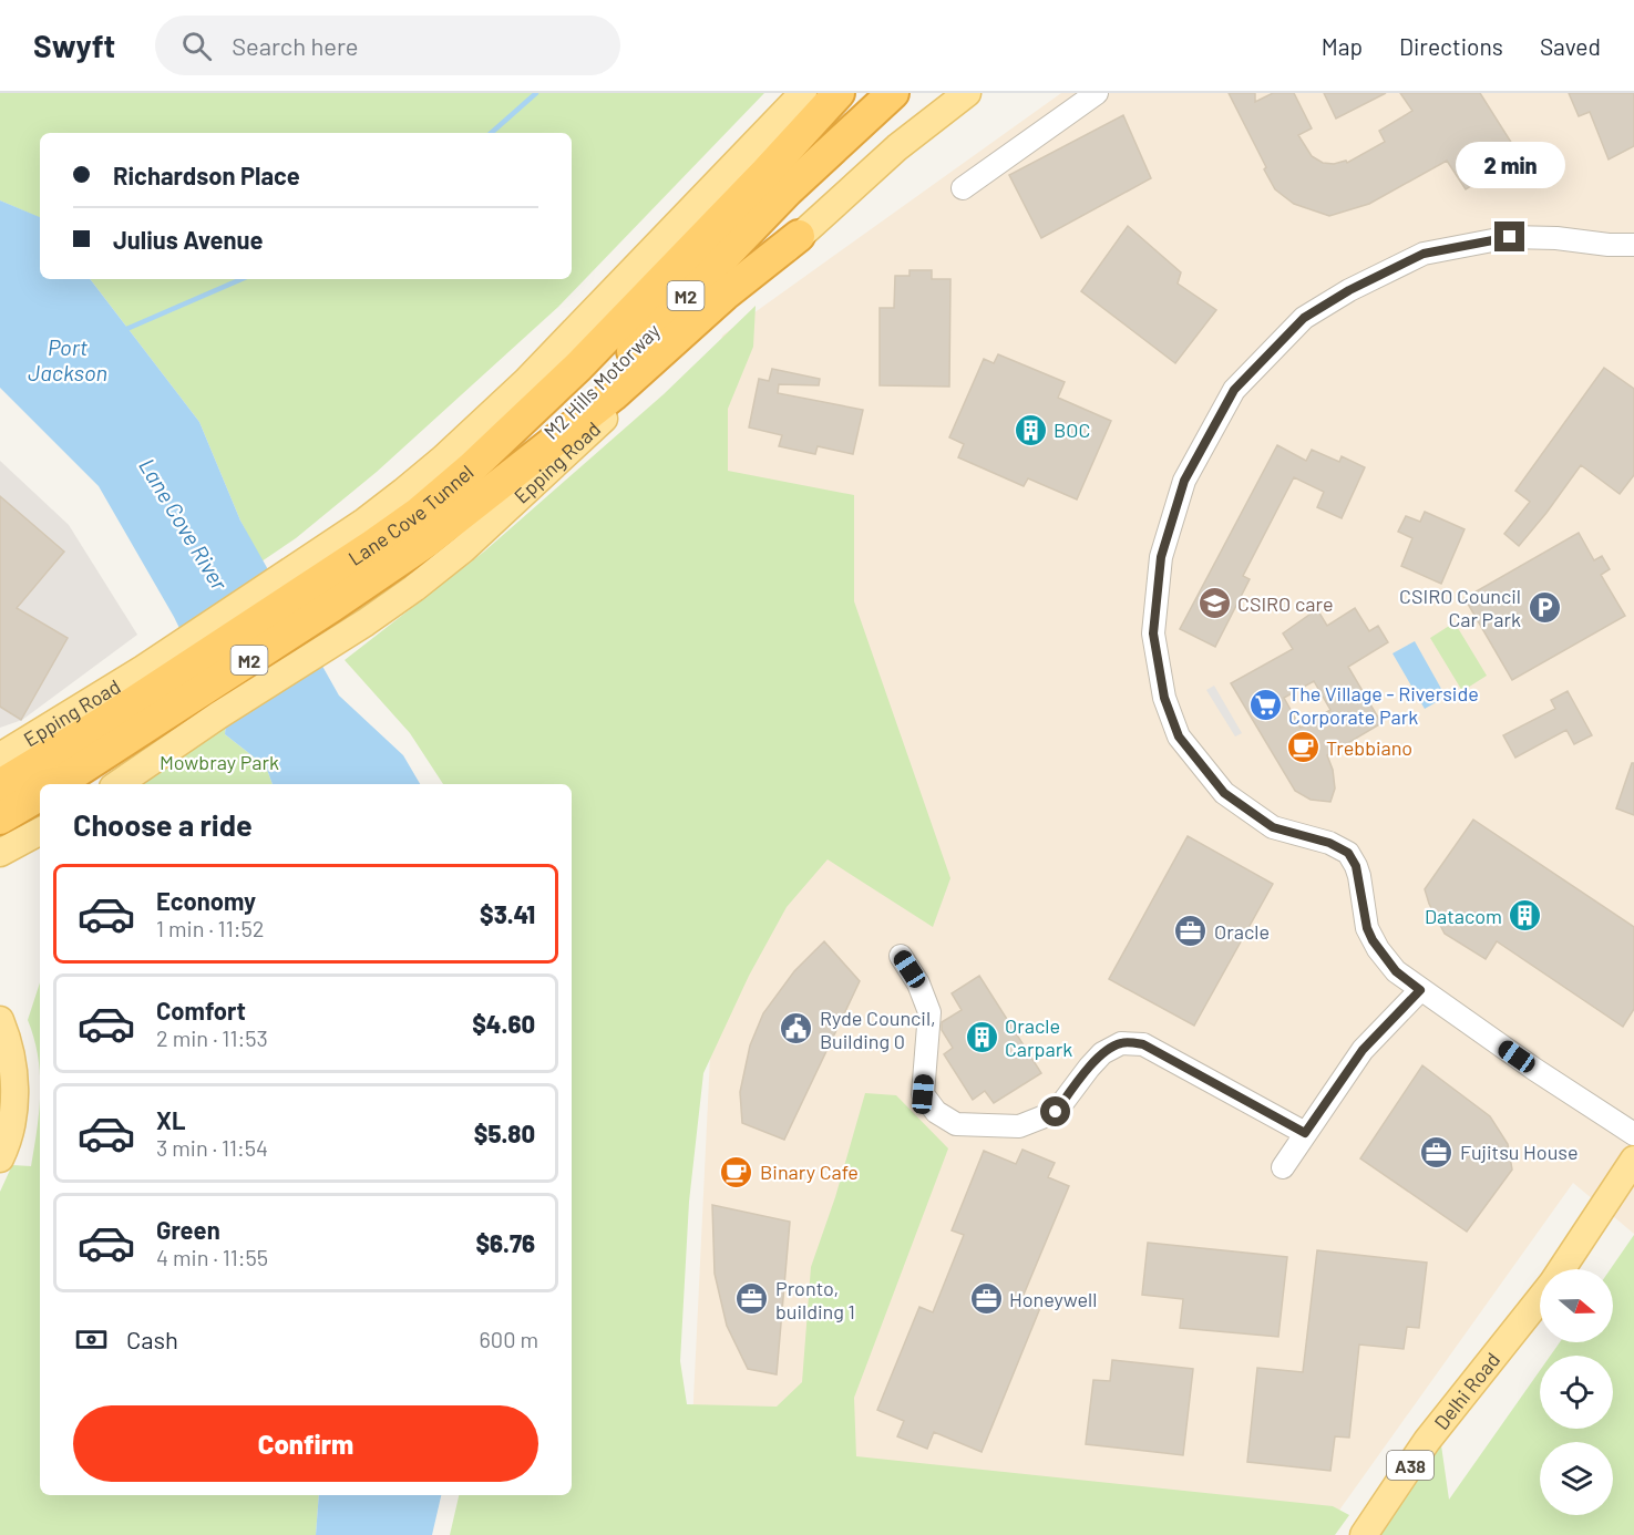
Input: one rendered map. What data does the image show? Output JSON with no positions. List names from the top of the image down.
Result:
{
  "streets": {
    "highway": ["M2", "M2 Hills Motorway", "Lane Cove Tunnel"],
    "main road": ["Epping Road", "Delhi Road", "A38"]
  },
  "crossings": [
    ["M2", "M2 Hills Motorway"],
    ["M2", "Epping Road"],
    ["M2", "Lane Cove Tunnel"],
    ["M2 Hills Motorway", "Lane Cove Tunnel"],
    ["Epping Road", "Lane Cove Tunnel"]
  ],
  "water": ["Port Jackson", "Lane Cove River"],
  "parks": ["Mowbray Park"],
  "places": {
    "building": ["BOC", "Datacom", "Oracle Carpark"],
    "school or university": ["CSIRO care"],
    "parking": ["CSIRO Council Car Park"],
    "supermarket": ["The Village - Riverside Corporate Park"],
    "cafe": ["Trebbiano", "Binary Cafe"],
    "office": [
      "Oracle",
      "Fujitsu House",
      "Pronto, building 1",
      "Honeywell"
    ],
    "public building": ["Ryde Council, Building 0"]
  },
  "north": "right",
  "page": {
    "header": "Swyft",
    "search": "Search here",
    "nav": ["Map", "Directions", "Saved"],
    "banner": ["Richardson Place", "Julius Avenue"],
    "bubble": "2 min",
    "heading": "Choose a ride",
    "list": [
      {
        "name": "Economy",
        "note": "1 min · 11:52",
        "value": "$3.41"
      },
      {
        "name": "Comfort",
        "note": "2 min · 11:53",
        "value": "$4.60"
      },
      {
        "name": "XL",
        "note": "3 min · 11:54",
        "value": "$5.80"
      },
      {
        "name": "Green",
        "note": "4 min · 11:55",
        "value": "$6.76"
      }
    ],
    "pay": ["Cash", "600 m"],
    "buttons": "Confirm"
  }
}
